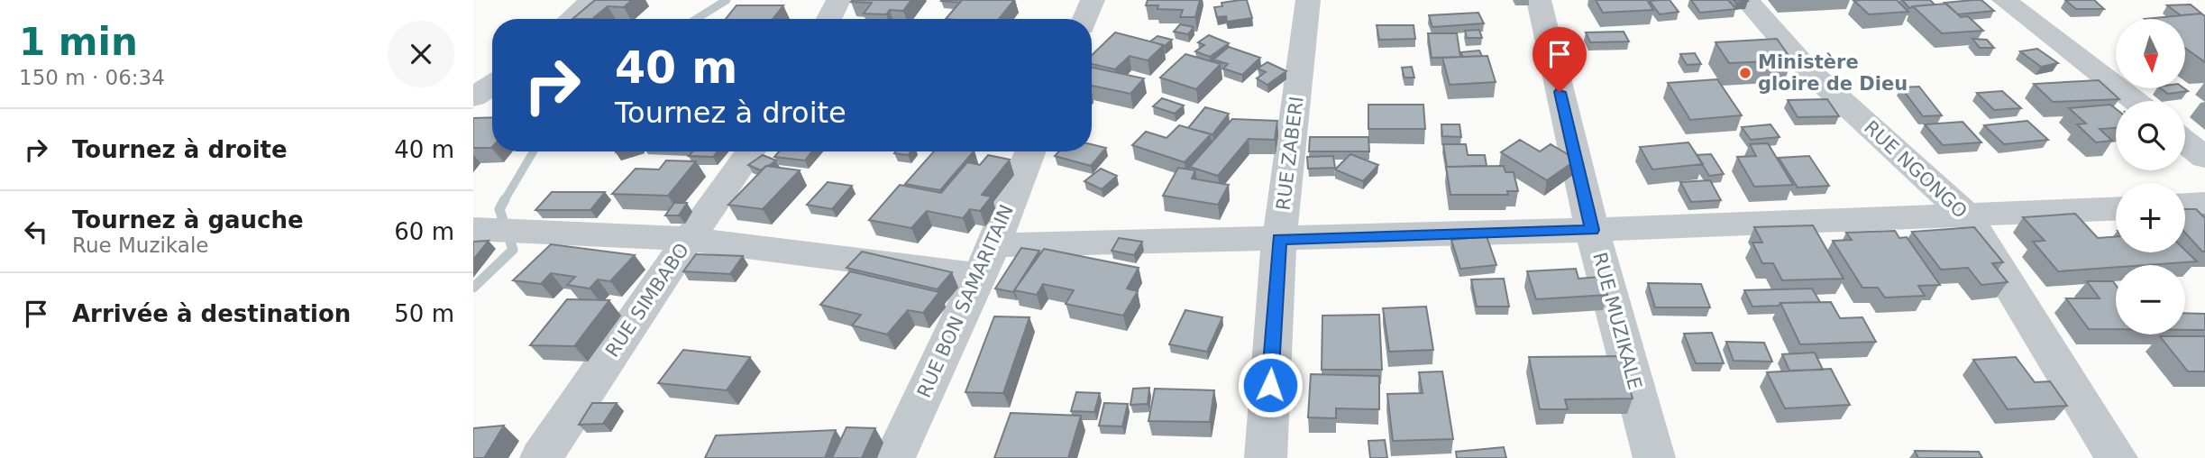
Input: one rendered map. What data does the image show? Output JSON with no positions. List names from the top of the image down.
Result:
{
  "streets": {
    "street": [
      "RUE ZABERI",
      "RUE NGONGO",
      "RUE SIMBABO",
      "RUE BON SAMARITAIN",
      "RUE MUZIKALE"
    ]
  },
  "places": ["Ministère gloire de Dieu"],
  "north": "bottom",
  "page": {
    "heading": ["1 min", "150 m · 06:34"],
    "map_buttons": ["+", "−"],
    "turn": ["40 m", "Tournez à droite"],
    "list": [
      {
        "name": "Tournez à droite",
        "value": "40 m"
      },
      {
        "name": "Tournez à gauche",
        "note": "Rue Muzikale",
        "value": "60 m"
      },
      {
        "name": "Arrivée à destination",
        "value": "50 m"
      }
    ]
  }
}
